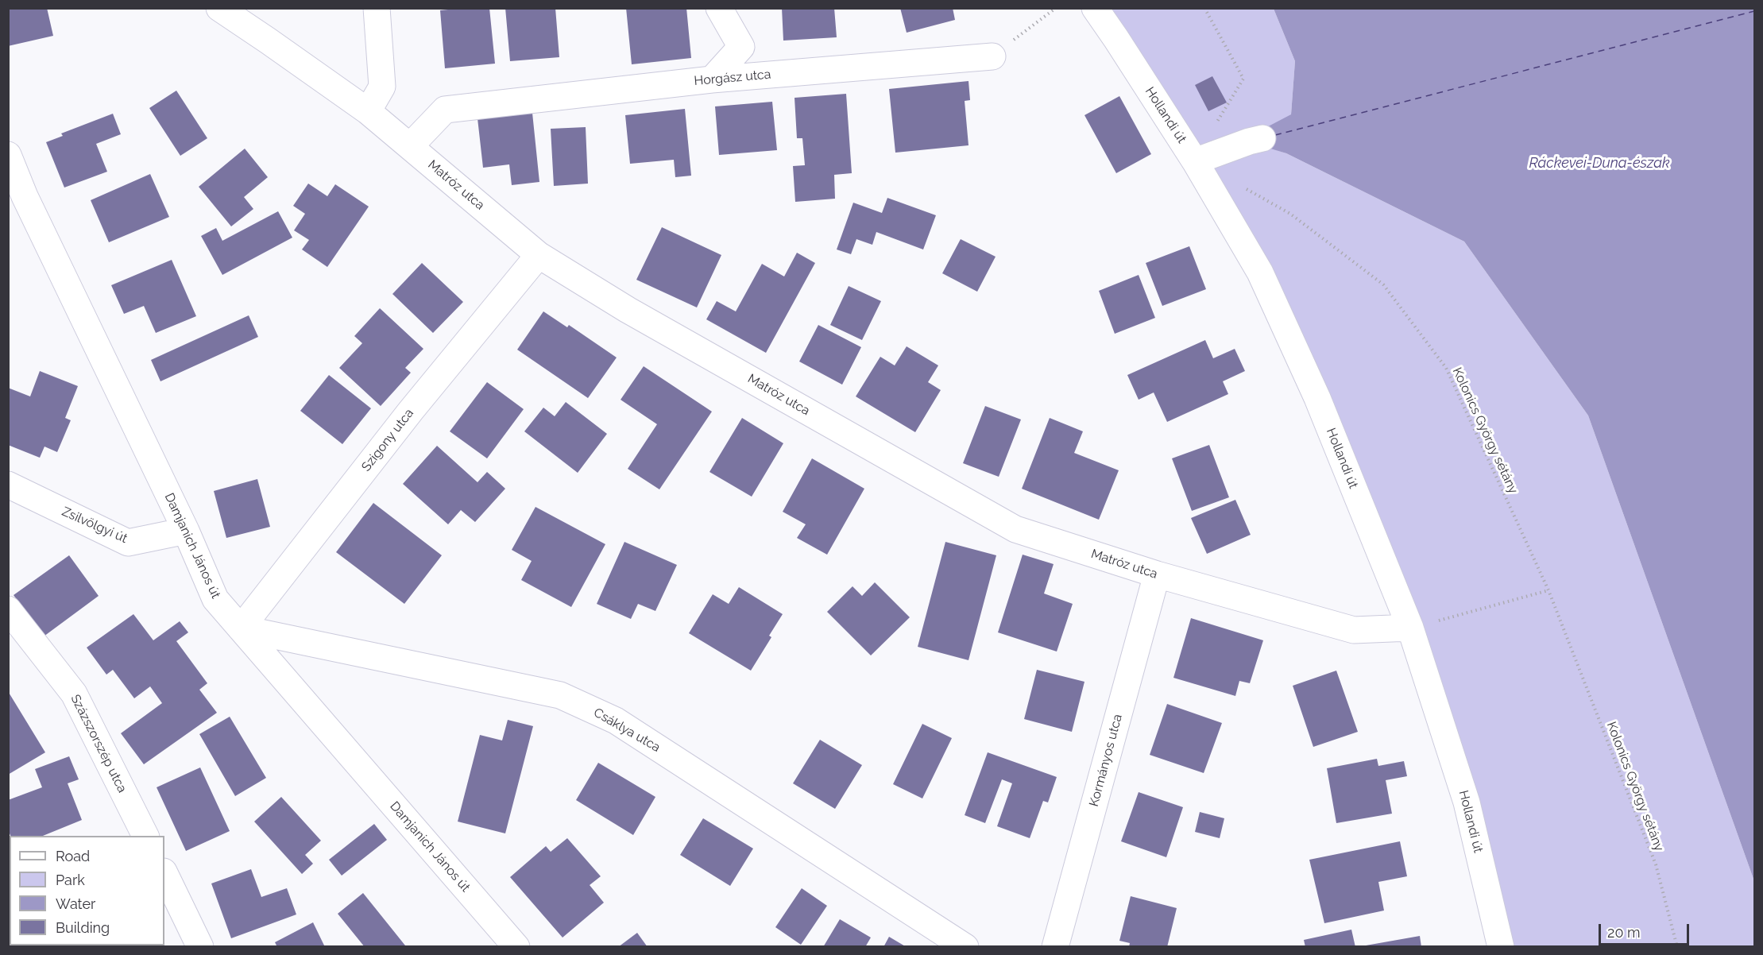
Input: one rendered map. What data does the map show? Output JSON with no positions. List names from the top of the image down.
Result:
{
  "streets": {
    "street": [
      "Horgász utca",
      "Hollandi út",
      "Matróz utca",
      "Szigony utca",
      "Zsilvölgyi út",
      "Damjanich János út",
      "Csáklya utca",
      "Százszorszép utca",
      "Kormányos utca"
    ],
    "path": ["Kolonics György sétány"]
  },
  "crossings": [
    ["Horgász utca", "Matróz utca"],
    ["Hollandi út", "Matróz utca"],
    ["Matróz utca", "Szigony utca"],
    ["Matróz utca", "Kormányos utca"],
    ["Szigony utca", "Damjanich János út"],
    ["Szigony utca", "Csáklya utca"],
    ["Zsilvölgyi út", "Damjanich János út"],
    ["Damjanich János út", "Csáklya utca"]
  ],
  "water": ["Ráckevei-Duna-észak"],
  "legend": [
    "Road",
    "Park",
    "Water",
    "Building"
  ],
  "scale_bar": "20 m"
}
